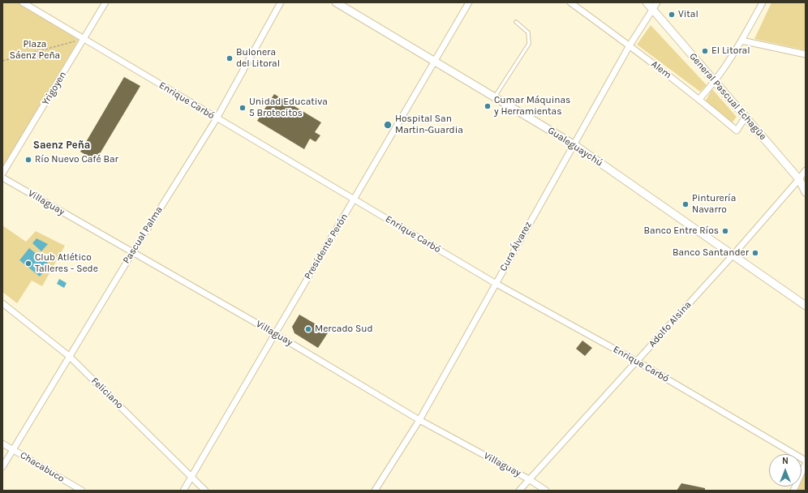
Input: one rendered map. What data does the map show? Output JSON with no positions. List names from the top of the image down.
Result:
{
  "streets": {
    "street": [
      "Alem",
      "Yrigoyen",
      "General Pascual Echagüe",
      "Enrique Carbó",
      "Gualeguaychú",
      "Villaguay",
      "Pascual Palma",
      "Presidente Perón",
      "Cura Álvarez",
      "Adolfo Alsina",
      "Feliciano",
      "Chacabuco"
    ]
  },
  "crossings": [
    ["Alem", "General Pascual Echagüe"],
    ["Alem", "Cura Álvarez"],
    ["Yrigoyen", "Enrique Carbó"],
    ["General Pascual Echagüe", "Cura Álvarez"],
    ["General Pascual Echagüe", "Adolfo Alsina"],
    ["Enrique Carbó", "Pascual Palma"],
    ["Enrique Carbó", "Presidente Perón"],
    ["Enrique Carbó", "Cura Álvarez"],
    ["Enrique Carbó", "Adolfo Alsina"],
    ["Gualeguaychú", "Presidente Perón"],
    ["Gualeguaychú", "Cura Álvarez"],
    ["Gualeguaychú", "Adolfo Alsina"],
    ["Villaguay", "Pascual Palma"],
    ["Villaguay", "Presidente Perón"],
    ["Villaguay", "Cura Álvarez"],
    ["Villaguay", "Adolfo Alsina"],
    ["Pascual Palma", "Feliciano"],
    ["Pascual Palma", "Chacabuco"],
    ["Presidente Perón", "Feliciano"]
  ],
  "districts": ["Saenz Peña"],
  "parks": ["Plaza Sáenz Peña"],
  "places": [
    "Vital",
    "El Litoral",
    "Bulonera del Litoral",
    "Cumar Máquinas y Herramientas",
    "Unidad Educativa 5 Brotecitos",
    "Hospital San Martin-Guardia",
    "Río Nuevo Café Bar",
    "Pinturería Navarro",
    "Banco Entre Ríos",
    "Banco Santander",
    "Club Atlético Talleres - Sede",
    "Mercado Sud"
  ],
  "north": "top"
}
